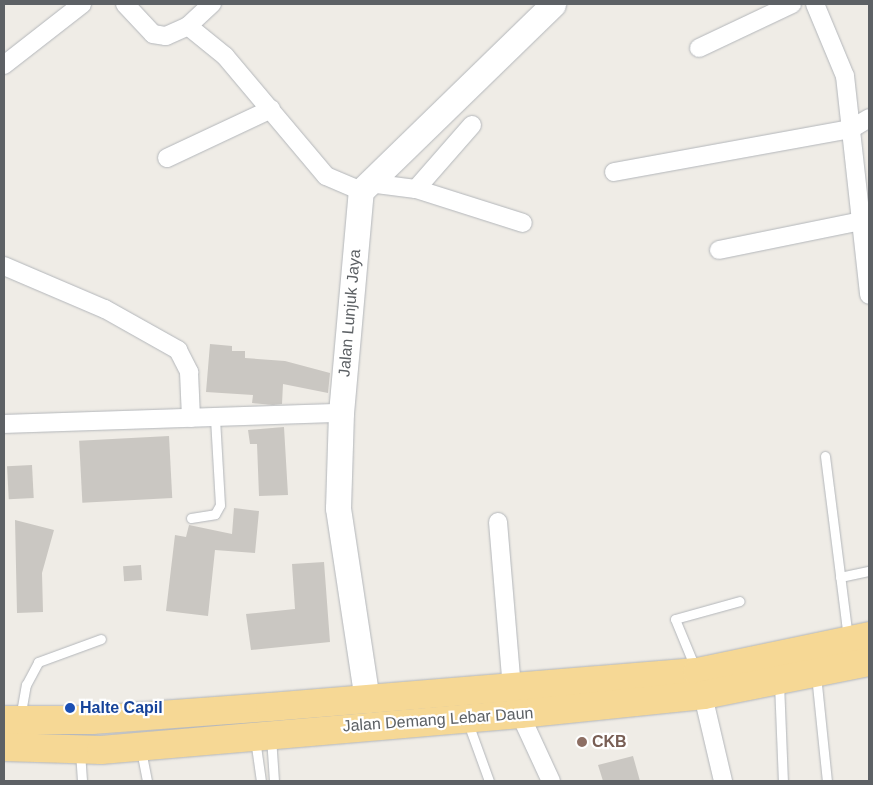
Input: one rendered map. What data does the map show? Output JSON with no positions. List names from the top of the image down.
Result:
{
  "streets": {
    "highway": ["Jalan Demang Lebar Daun"],
    "street": ["Jalan Lunjuk Jaya"]
  },
  "crossings": [
    ["Jalan Lunjuk Jaya", "Jalan Demang Lebar Daun"]
  ],
  "places": ["Halte Capil", "CKB"]
}
